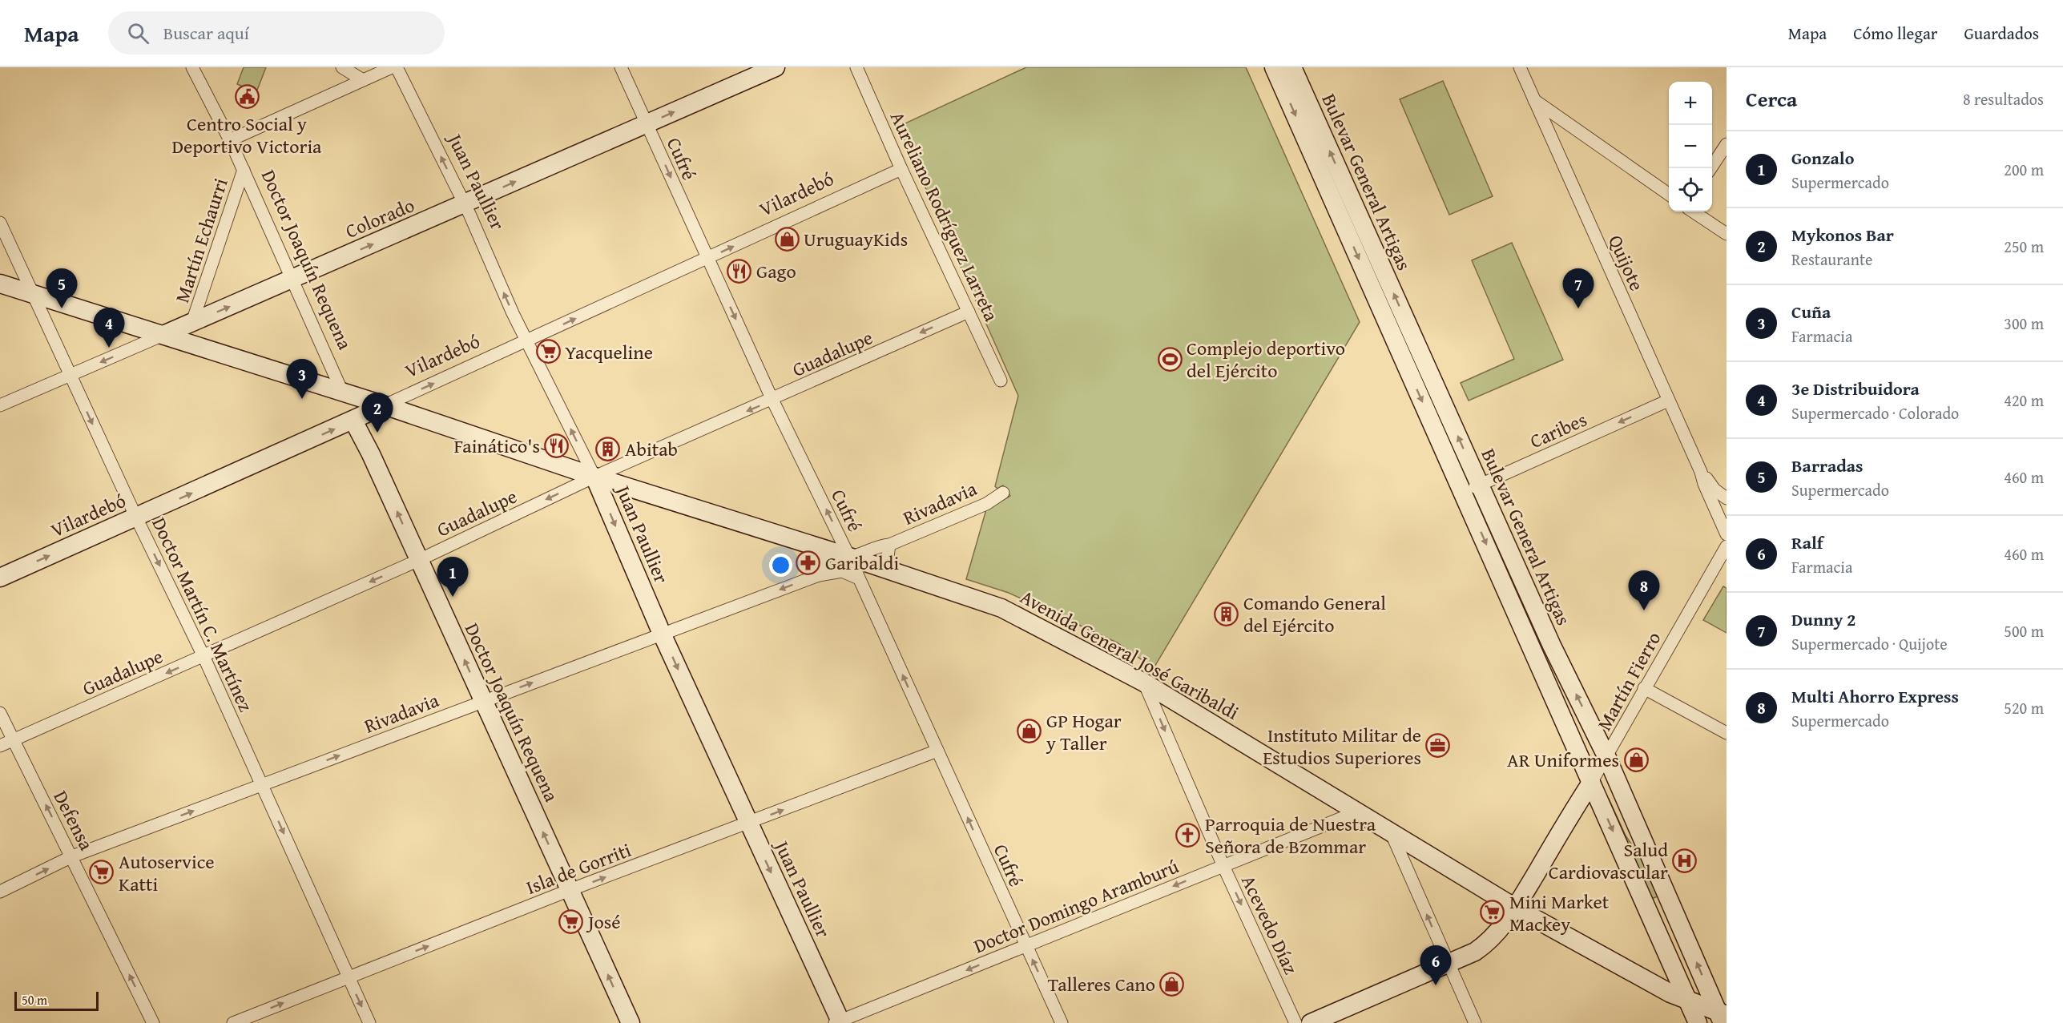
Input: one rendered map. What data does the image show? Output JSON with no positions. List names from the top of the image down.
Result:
{
  "streets": {
    "street": [
      "Cufré",
      "Juan Paullier",
      "Bulevar General Artigas",
      "Vilardebó",
      "Aureliano Rodríguez Larreta",
      "Colorado",
      "Martín Echaurri",
      "Doctor Joaquín Requena",
      "Quijote",
      "Guadalupe",
      "Caribes",
      "Rivadavia",
      "Doctor Martín C. Martínez",
      "Avenida General José Garibaldi",
      "Martín Fierro",
      "Defensa",
      "Isla de Gorriti",
      "Doctor Domingo Aramburú",
      "Acevedo Díaz"
    ]
  },
  "crossings": [
    ["Cufré", "Vilardebó"],
    ["Cufré", "Colorado"],
    ["Cufré", "Guadalupe"],
    ["Cufré", "Rivadavia"],
    ["Cufré", "Avenida General José Garibaldi"],
    ["Cufré", "Isla de Gorriti"],
    ["Cufré", "Doctor Domingo Aramburú"],
    ["Juan Paullier", "Vilardebó"],
    ["Juan Paullier", "Colorado"],
    ["Juan Paullier", "Guadalupe"],
    ["Juan Paullier", "Rivadavia"],
    ["Juan Paullier", "Avenida General José Garibaldi"],
    ["Juan Paullier", "Isla de Gorriti"],
    ["Juan Paullier", "Doctor Domingo Aramburú"],
    ["Bulevar General Artigas", "Caribes"],
    ["Bulevar General Artigas", "Avenida General José Garibaldi"],
    ["Bulevar General Artigas", "Martín Fierro"],
    ["Vilardebó", "Aureliano Rodríguez Larreta"],
    ["Vilardebó", "Doctor Joaquín Requena"],
    ["Vilardebó", "Doctor Martín C. Martínez"],
    ["Vilardebó", "Avenida General José Garibaldi"],
    ["Aureliano Rodríguez Larreta", "Guadalupe"],
    ["Colorado", "Martín Echaurri"],
    ["Colorado", "Doctor Joaquín Requena"],
    ["Colorado", "Doctor Martín C. Martínez"],
    ["Colorado", "Avenida General José Garibaldi"],
    ["Martín Echaurri", "Doctor Joaquín Requena"],
    ["Doctor Joaquín Requena", "Guadalupe"],
    ["Doctor Joaquín Requena", "Rivadavia"],
    ["Doctor Joaquín Requena", "Avenida General José Garibaldi"],
    ["Doctor Joaquín Requena", "Isla de Gorriti"],
    ["Quijote", "Caribes"],
    ["Guadalupe", "Doctor Martín C. Martínez"],
    ["Guadalupe", "Avenida General José Garibaldi"],
    ["Guadalupe", "Defensa"],
    ["Rivadavia", "Doctor Martín C. Martínez"],
    ["Rivadavia", "Avenida General José Garibaldi"],
    ["Rivadavia", "Defensa"],
    ["Doctor Martín C. Martínez", "Avenida General José Garibaldi"],
    ["Doctor Martín C. Martínez", "Isla de Gorriti"],
    ["Avenida General José Garibaldi", "Doctor Domingo Aramburú"],
    ["Avenida General José Garibaldi", "Acevedo Díaz"],
    ["Doctor Domingo Aramburú", "Acevedo Díaz"]
  ],
  "one_way": [
    "Vilardebó",
    "Doctor Joaquín Requena",
    "Guadalupe",
    "Caribes",
    "Doctor Martín C. Martínez",
    "Defensa",
    "Isla de Gorriti",
    "Doctor Domingo Aramburú",
    "Acevedo Díaz"
  ],
  "places": {
    "public building": ["Centro Social y Deportivo Victoria"],
    "shop": [
      "UruguayKids",
      "GP Hogar y Taller",
      "AR Uniformes",
      "Talleres Cano"
    ],
    "restaurant": ["Gago", "Fainático's"],
    "supermarket": [
      "Yacqueline",
      "Autoservice Katti",
      "Mini Market Mackey",
      "José"
    ],
    "sports": ["Complejo deportivo del Ejército"],
    "building": ["Abitab", "Comando General del Ejército"],
    "pharmacy": ["Garibaldi"],
    "office": ["Instituto Militar de Estudios Superiores"],
    "church": ["Parroquia de Nuestra Señora de Bzommar"],
    "hospital": ["Salud Cardiovascular"]
  },
  "scale_bar": "50 m",
  "page": {
    "header": "Mapa",
    "search": "Buscar aquí",
    "nav": ["Mapa", "Cómo llegar", "Guardados"],
    "heading": ["Cerca", "8 resultados"],
    "map_buttons": ["+", "−"],
    "list": [
      {
        "mark": "1",
        "name": "Gonzalo",
        "note": "Supermercado",
        "value": "200 m"
      },
      {
        "mark": "2",
        "name": "Mykonos Bar",
        "note": "Restaurante",
        "value": "250 m"
      },
      {
        "mark": "3",
        "name": "Cuña",
        "note": "Farmacia",
        "value": "300 m"
      },
      {
        "mark": "4",
        "name": "3e Distribuidora",
        "note": "Supermercado · Colorado",
        "value": "420 m"
      },
      {
        "mark": "5",
        "name": "Barradas",
        "note": "Supermercado",
        "value": "460 m"
      },
      {
        "mark": "6",
        "name": "Ralf",
        "note": "Farmacia",
        "value": "460 m"
      },
      {
        "mark": "7",
        "name": "Dunny 2",
        "note": "Supermercado · Quijote",
        "value": "500 m"
      },
      {
        "mark": "8",
        "name": "Multi Ahorro Express",
        "note": "Supermercado",
        "value": "520 m"
      }
    ],
    "pins": [
      "5",
      "7",
      "4",
      "3",
      "2",
      "1",
      "8",
      "6"
    ],
    "scale": "50 m"
  }
}
